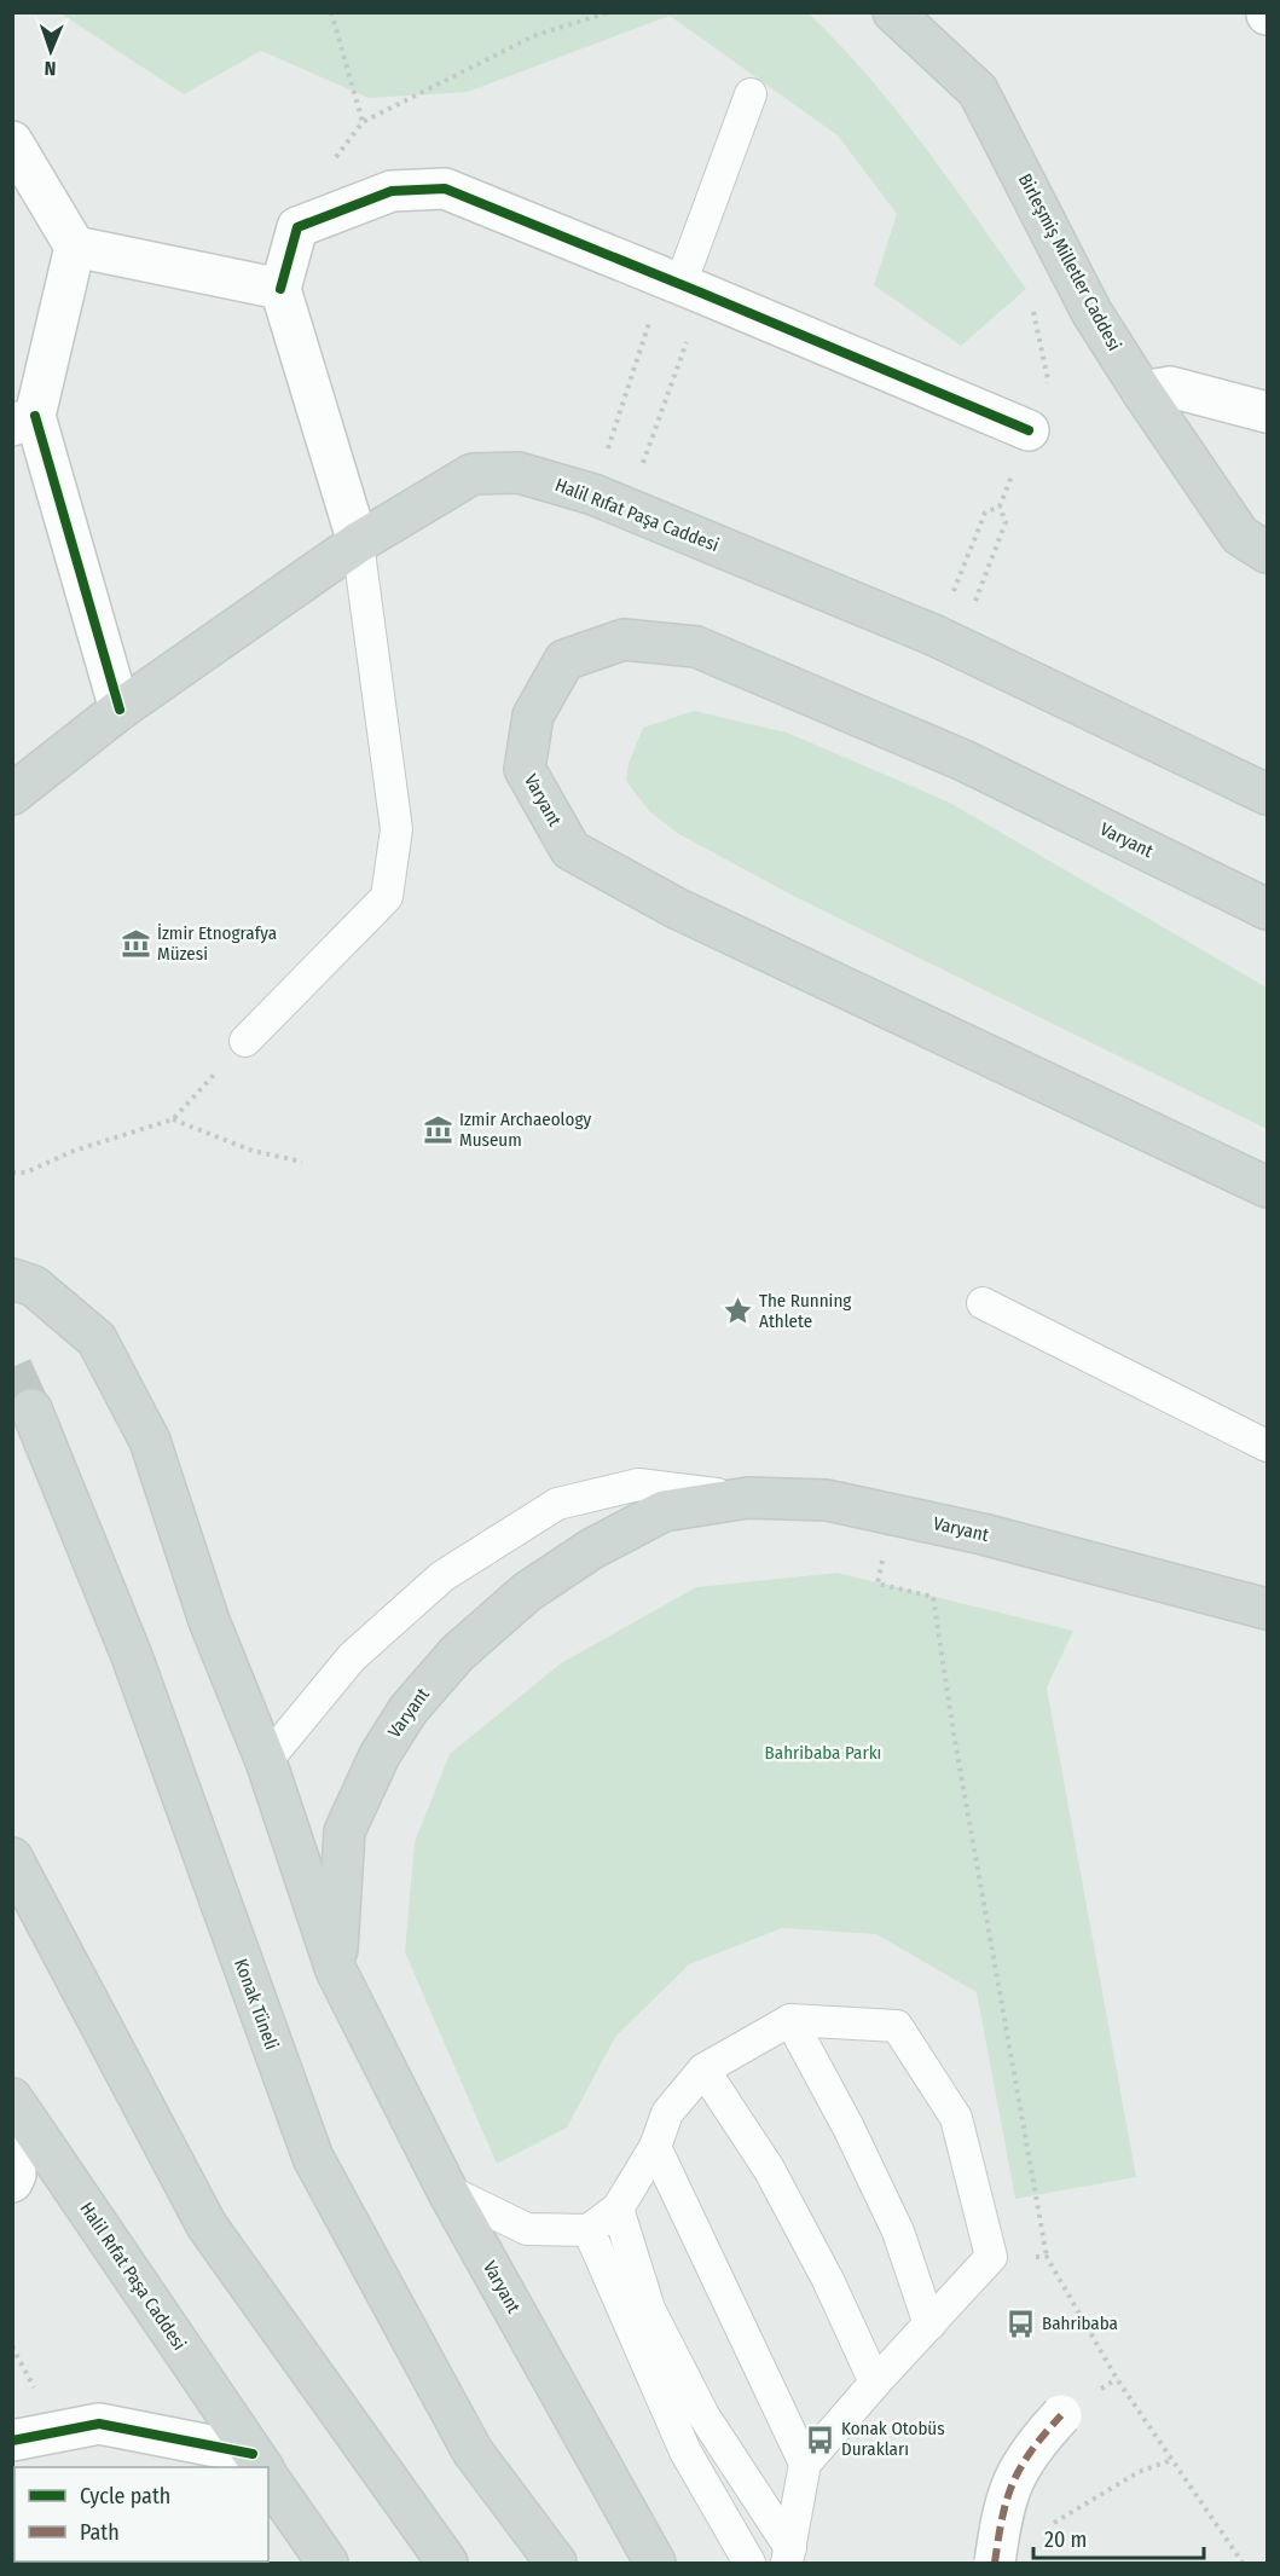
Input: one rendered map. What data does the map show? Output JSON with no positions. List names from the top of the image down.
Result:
{
  "streets": {
    "main road": [
      "Birleşmiş Milletler Caddesi",
      "Halil Rıfat Paşa Caddesi",
      "Varyant",
      "Konak Tüneli"
    ]
  },
  "parks": ["Bahribaba Parkı"],
  "places": {
    "museum": ["İzmir Etnografya Müzesi", "Izmir Archaeology Museum"],
    "place": ["The Running Athlete"],
    "bus stop": ["Bahribaba", "Konak Otobüs Durakları"]
  },
  "legend": ["Cycle path", "Path"],
  "scale_bar": "20 m",
  "north": "bottom"
}
